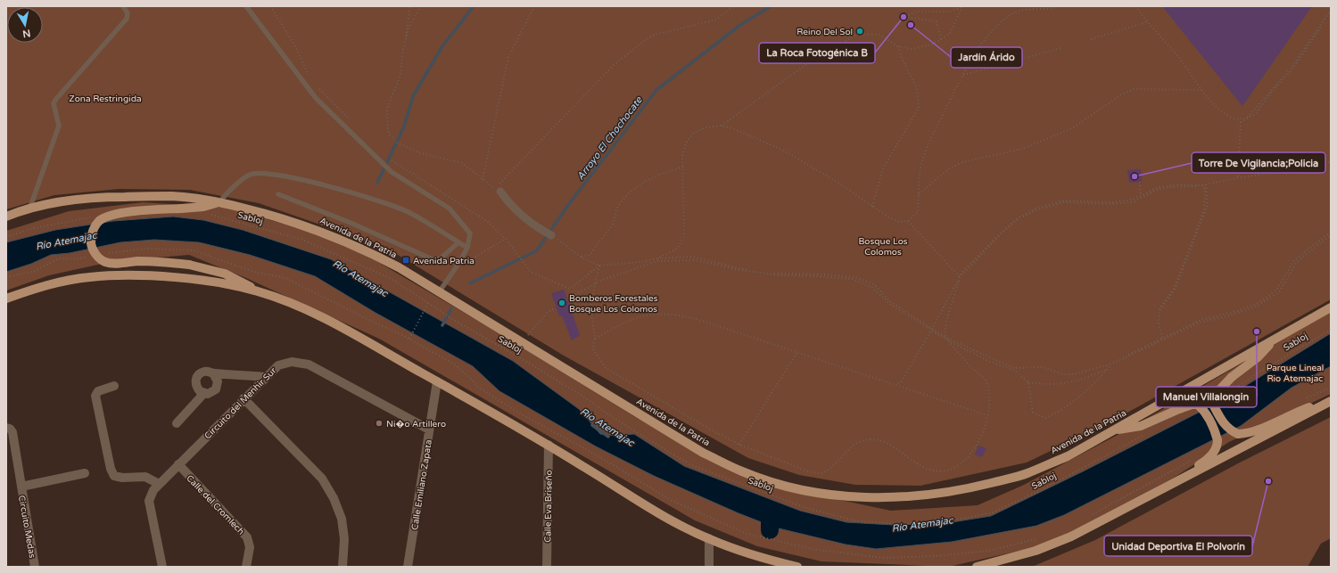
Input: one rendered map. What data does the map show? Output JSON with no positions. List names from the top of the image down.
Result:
{
  "streets": {
    "main road": ["Avenida de la Patria"],
    "street": [
      "Circuito del Menhir Sur",
      "Calle Emiliano Zapata",
      "Calle del Cromlech",
      "Calle Eva Briseño",
      "Circuito Medas"
    ],
    "path": ["Sabloj"]
  },
  "crossings": [
    ["Circuito del Menhir Sur", "Calle Emiliano Zapata"],
    ["Circuito del Menhir Sur", "Calle del Cromlech"]
  ],
  "water": ["Arroyo El Chochocate", "Río Atemajac"],
  "parks": ["Zona Restringida", "Bosque Los Colomos", "Parque Lineal Rio Atemajac"],
  "places": {
    "other": [
      "La Roca Fotogénica B",
      "Jardín Árido",
      "Reino Del Sol",
      "Torre De Vigilancia;Policia",
      "Bomberos Forestales Bosque Los Colomos",
      "Manuel Villalongin",
      "Ni�o Artillero",
      "Unidad Deportiva El Polvorín"
    ],
    "transit": ["Avenida Patria"]
  },
  "north": "bottom"
}
